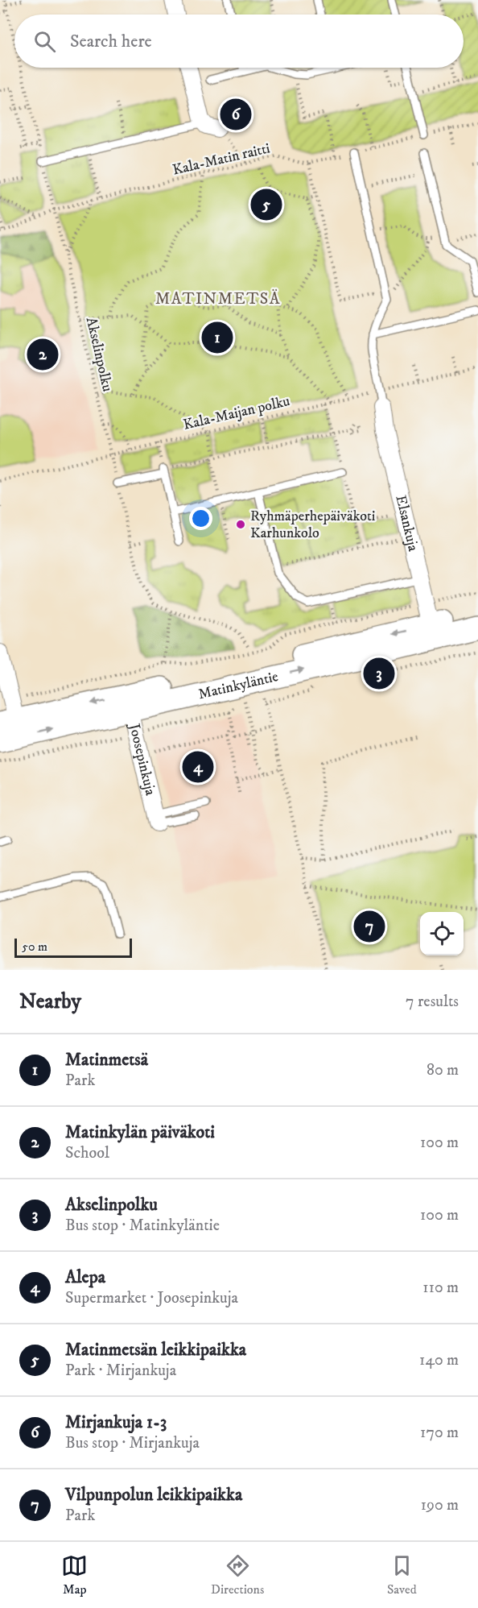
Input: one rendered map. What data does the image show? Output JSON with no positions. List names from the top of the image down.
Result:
{
  "streets": {
    "main road": ["Matinkyläntie"],
    "street": ["Elsankuja", "Joosepinkuja"],
    "path": ["Kala-Matin raitti", "Akselinpolku", "Kala-Maijan polku"]
  },
  "crossings": [
    ["Kala-Matin raitti", "Akselinpolku"],
    ["Akselinpolku", "Kala-Maijan polku"],
    ["Elsankuja", "Matinkyläntie"],
    ["Matinkyläntie", "Joosepinkuja"]
  ],
  "districts": ["MATINMETSÄ"],
  "places": ["Ryhmäperhepäiväkoti Karhunkolo"],
  "scale_bar": "50 m",
  "page": {
    "search": "Search here",
    "pins": [
      "6",
      "5",
      "1",
      "2",
      "3",
      "4",
      "7"
    ],
    "scale": "50 m",
    "heading": ["Nearby", "7 results"],
    "list": [
      {
        "mark": "1",
        "name": "Matinmetsä",
        "note": "Park",
        "value": "80 m"
      },
      {
        "mark": "2",
        "name": "Matinkylän päiväkoti",
        "note": "School",
        "value": "100 m"
      },
      {
        "mark": "3",
        "name": "Akselinpolku",
        "note": "Bus stop · Matinkyläntie",
        "value": "100 m"
      },
      {
        "mark": "4",
        "name": "Alepa",
        "note": "Supermarket · Joosepinkuja",
        "value": "110 m"
      },
      {
        "mark": "5",
        "name": "Matinmetsän leikkipaikka",
        "note": "Park · Mirjankuja",
        "value": "140 m"
      },
      {
        "mark": "6",
        "name": "Mirjankuja 1-3",
        "note": "Bus stop · Mirjankuja",
        "value": "170 m"
      },
      {
        "mark": "7",
        "name": "Vilpunpolun leikkipaikka",
        "note": "Park",
        "value": "190 m"
      }
    ],
    "nav": ["Map", "Directions", "Saved"]
  }
}
